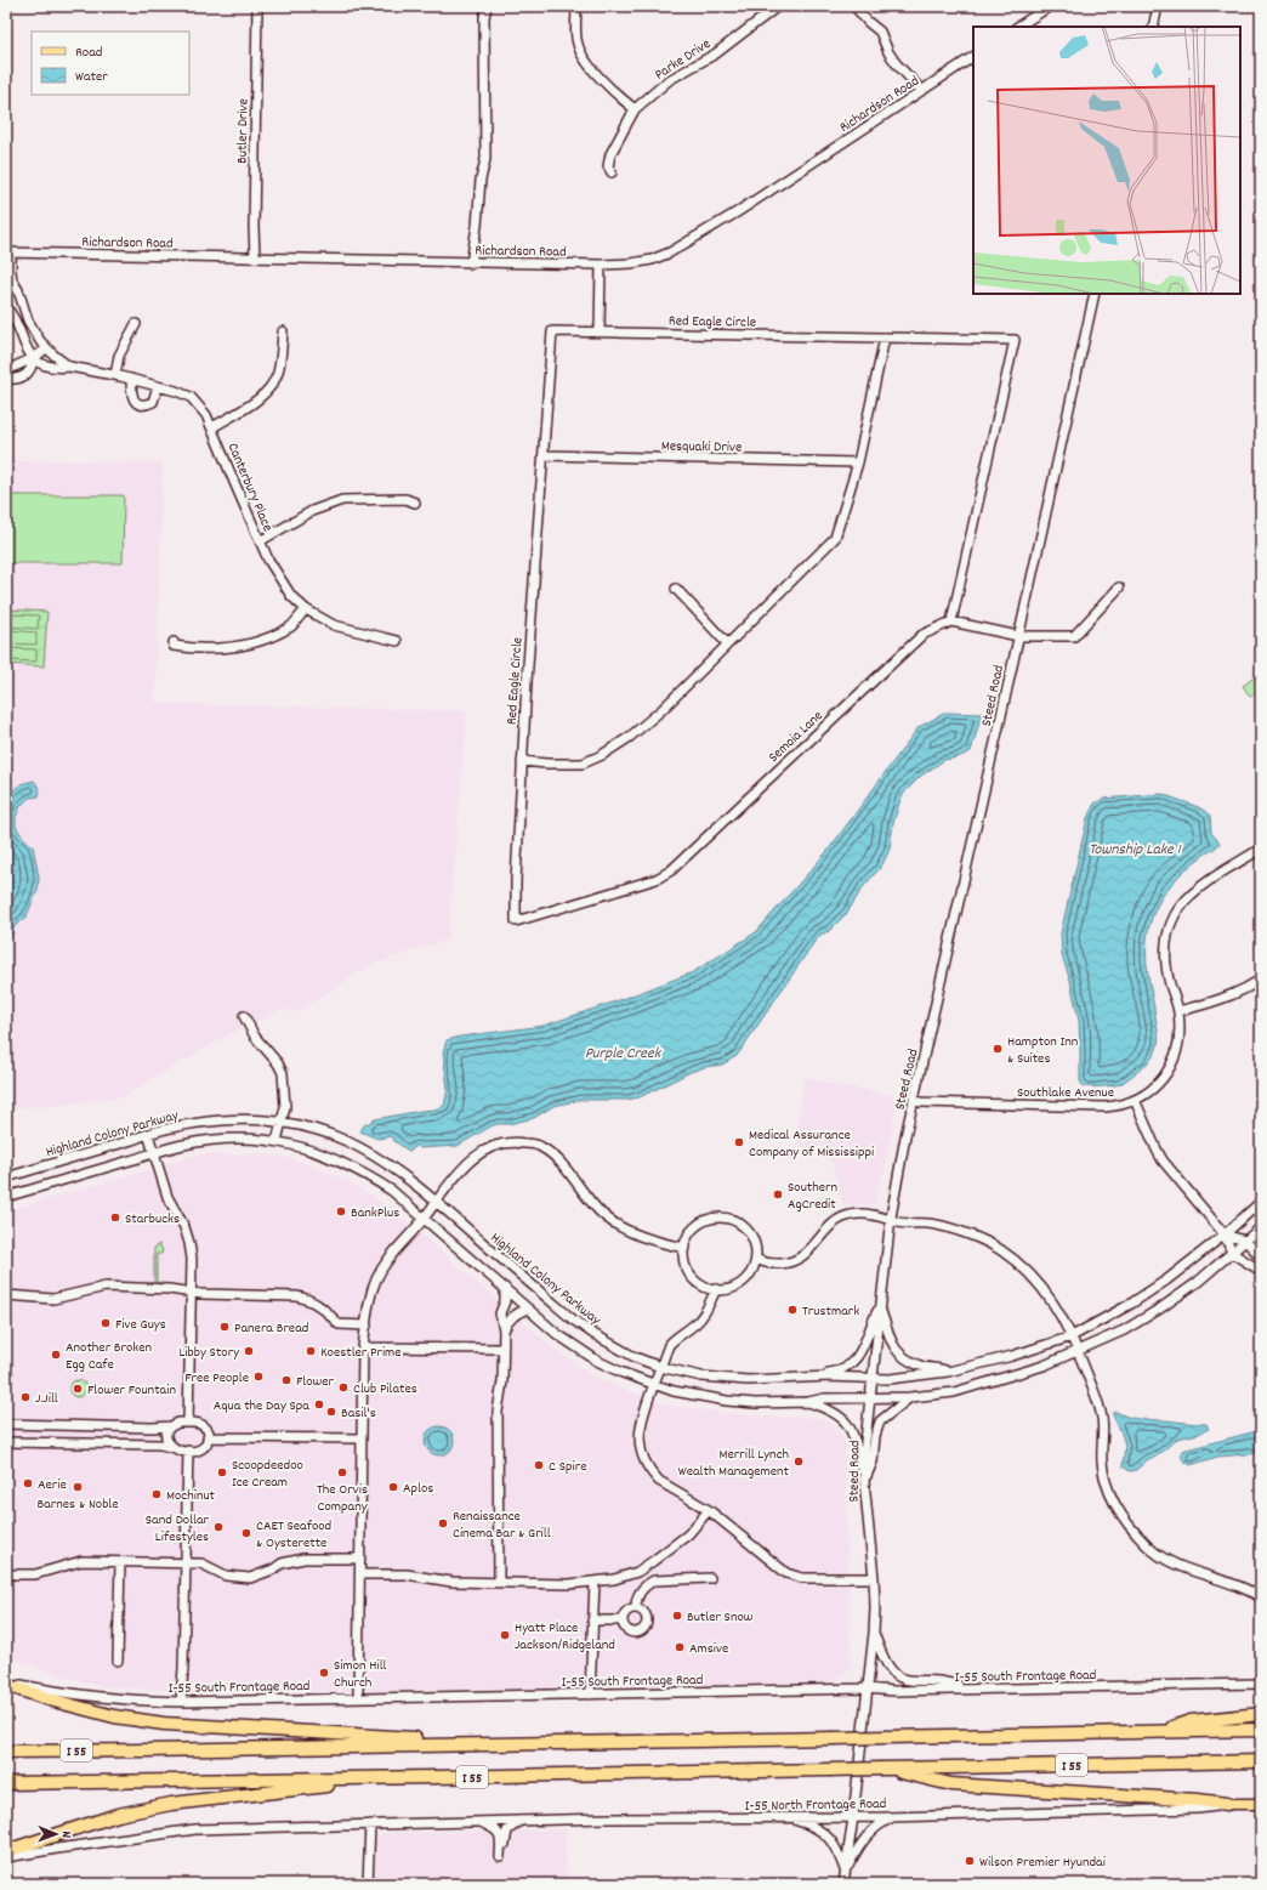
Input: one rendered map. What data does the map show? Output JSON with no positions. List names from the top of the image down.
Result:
{
  "streets": {
    "highway": ["I 55"],
    "main road": ["I-55 North Frontage Road"],
    "street": [
      "Parke Drive",
      "Richardson Road",
      "Butler Drive",
      "Red Eagle Circle",
      "Mesquaki Drive",
      "Canterbury Place",
      "Steed Road",
      "Semoia Lane",
      "Southlake Avenue",
      "Highland Colony Parkway",
      "I-55 South Frontage Road"
    ]
  },
  "crossings": [
    ["Richardson Road", "Butler Drive"],
    ["Richardson Road", "Canterbury Place"],
    ["Red Eagle Circle", "Mesquaki Drive"],
    ["Red Eagle Circle", "Semoia Lane"],
    ["Steed Road", "Southlake Avenue"],
    ["Steed Road", "Highland Colony Parkway"],
    ["Steed Road", "I-55 South Frontage Road"],
    ["Steed Road", "I-55 North Frontage Road"]
  ],
  "water": ["Township Lake 1", "Purple Creek"],
  "places": [
    "Hampton Inn & Suites",
    "Medical Assurance Company of Mississippi",
    "Southern AgCredit",
    "BankPlus",
    "Starbucks",
    "Trustmark",
    "Five Guys",
    "Panera Bread",
    "Libby Story",
    "Koestler Prime",
    "Another Broken Egg Cafe",
    "Free People",
    "Flower",
    "Club Pilates",
    "Flower Fountain",
    "J.Jill",
    "Aqua the Day Spa",
    "Basil's",
    "Merrill Lynch Wealth Management",
    "C Spire",
    "Scoopdeedoo Ice Cream",
    "The Orvis Company",
    "Aerie",
    "Barnes & Noble",
    "Aplos",
    "Mochinut",
    "Renaissance Cinema Bar & Grill",
    "Sand Dollar Lifestyles",
    "CAET Seafood & Oysterette",
    "Butler Snow",
    "Hyatt Place Jackson/Ridgeland",
    "Amsive",
    "Simon Hill Church",
    "Wilson Premier Hyundai"
  ],
  "legend": ["Road", "Water"],
  "north": "right"
}
